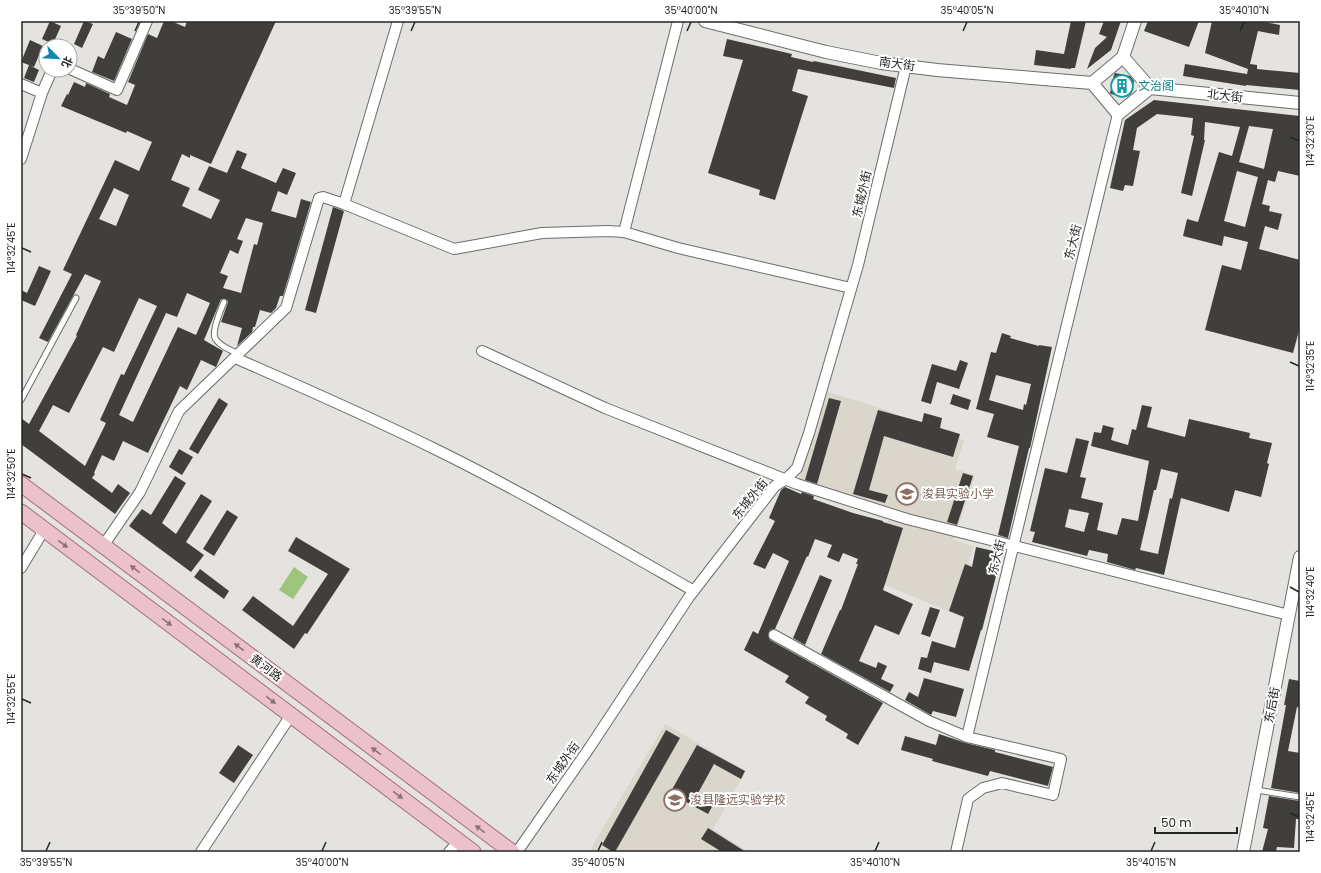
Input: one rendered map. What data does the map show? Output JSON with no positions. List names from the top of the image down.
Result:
{
  "streets": {
    "main road": ["黄河路"],
    "street": [
      "南大街",
      "北大街",
      "东城外街",
      "东大街",
      "东后街"
    ]
  },
  "crossings": [
    ["南大街", "东城外街"]
  ],
  "places": {
    "building": ["文治阁"],
    "school or university": ["浚县实验小学", "浚县隆远实验学校"]
  },
  "scale_bar": "50 m",
  "north": "bottom right",
  "coordinates": [
    "35°39'50\"N",
    "35°39'55\"N",
    "35°40'00\"N",
    "35°40'05\"N",
    "35°40'10\"N",
    "114°32'30\"E",
    "114°32'45\"E",
    "114°32'35\"E",
    "114°32'50\"E",
    "114°32'40\"E",
    "114°32'55\"E",
    "35°40'15\"N"
  ]
}
